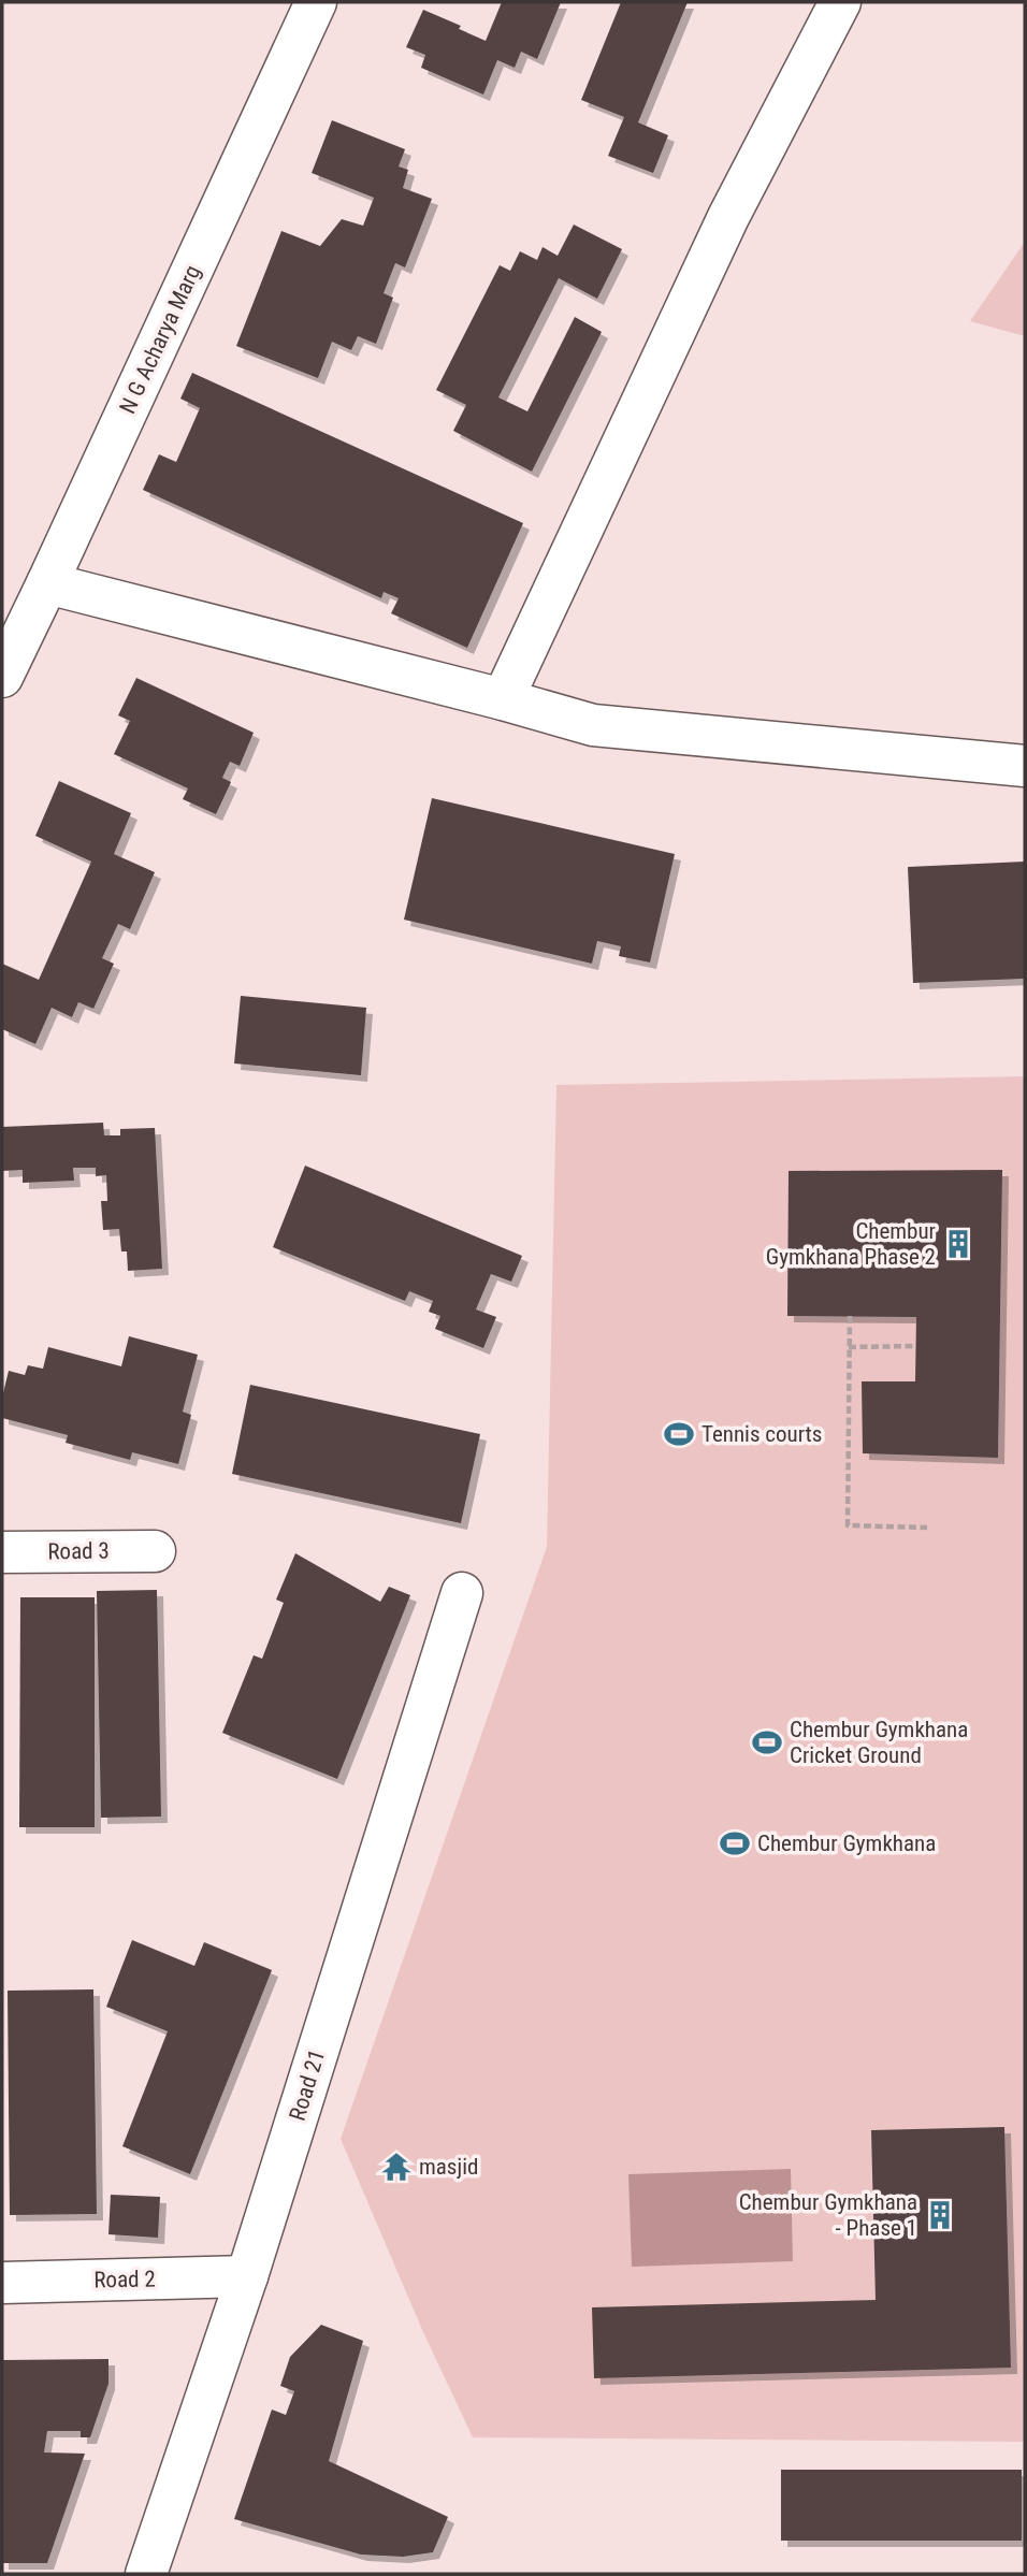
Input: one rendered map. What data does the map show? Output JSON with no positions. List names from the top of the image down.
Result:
{
  "streets": {
    "street": [
      "N G Acharya Marg",
      "Road 3",
      "Road 21",
      "Road 2"
    ]
  },
  "crossings": [
    ["Road 21", "Road 2"]
  ],
  "places": {
    "building": ["Chembur Gymkhana Phase 2", "Chembur Gymkhana - Phase 1"],
    "sports": ["Tennis courts", "Chembur Gymkhana Cricket Ground", "Chembur Gymkhana"],
    "temple": ["masjid"]
  }
}
